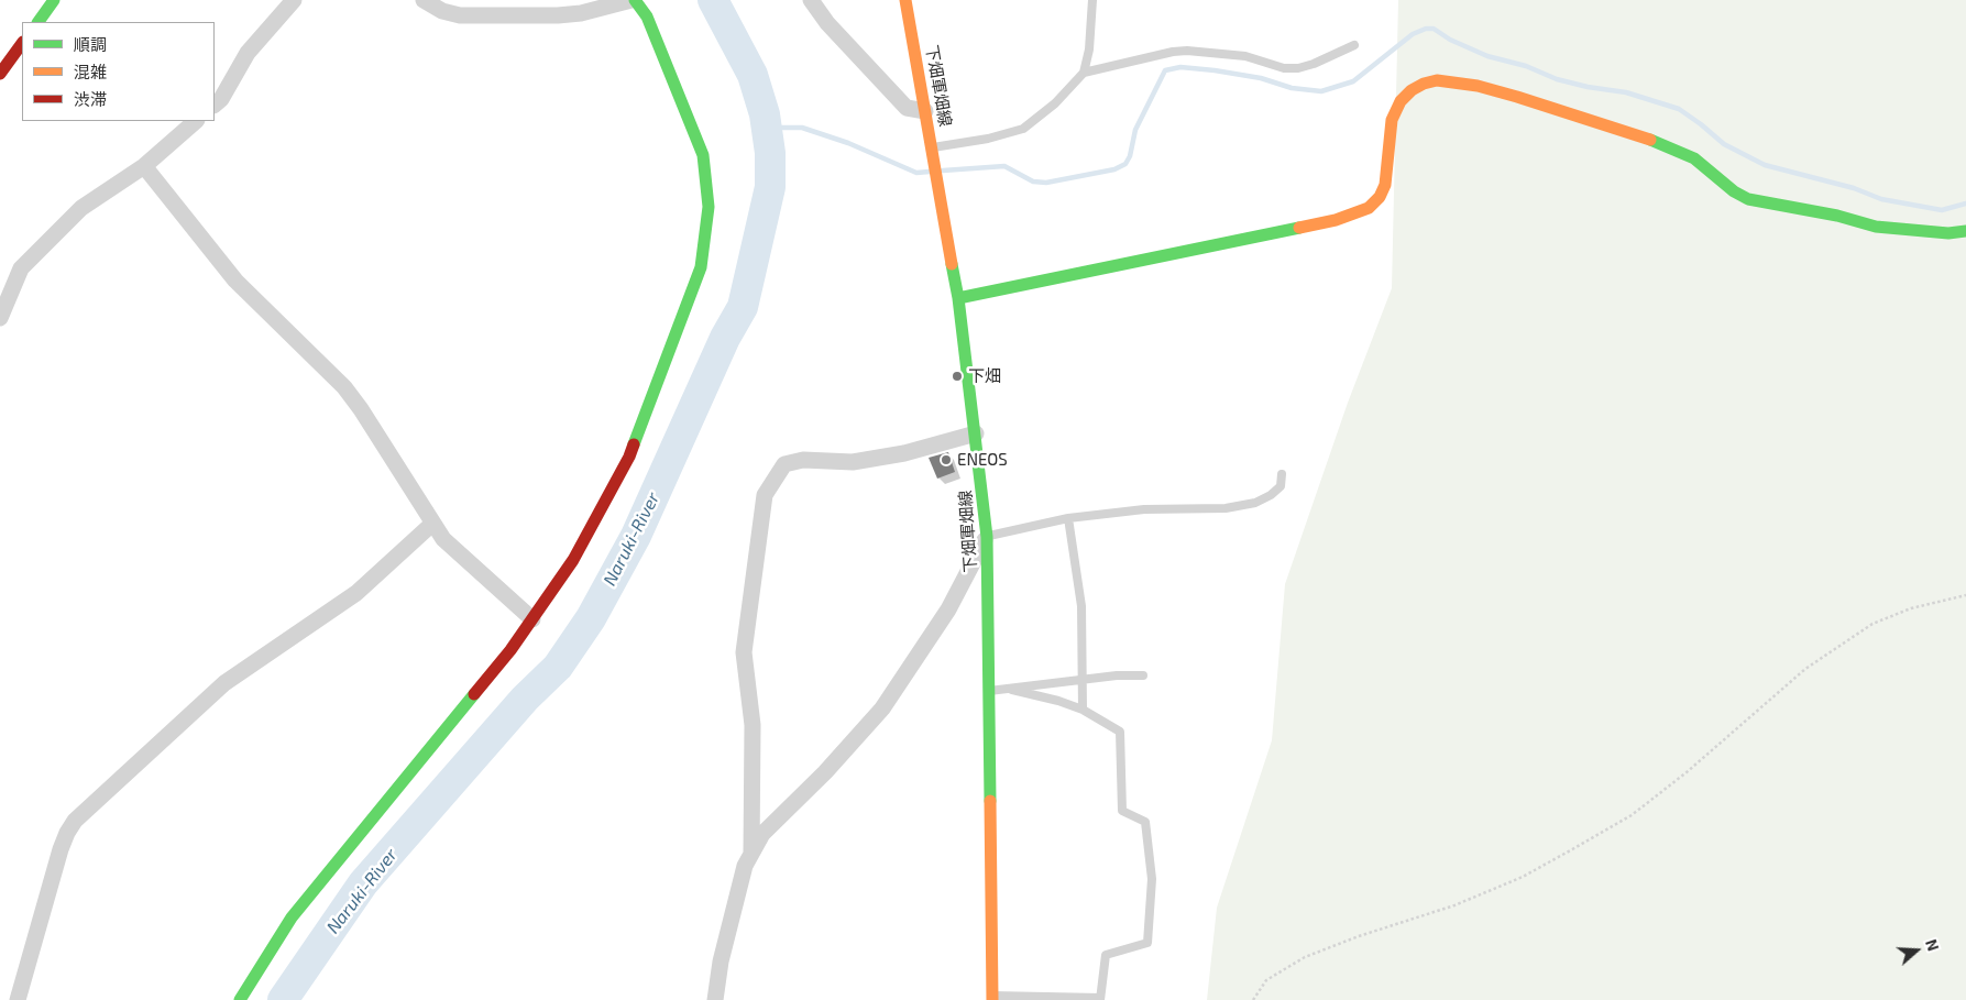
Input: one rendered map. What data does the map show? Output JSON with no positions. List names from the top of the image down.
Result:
{
  "streets": {
    "street": ["下畑軍畑線"]
  },
  "water": ["Naruki-River"],
  "places": ["下畑", "ENEOS"],
  "legend": ["順調", "混雑", "渋滞"],
  "north": "right"
}
